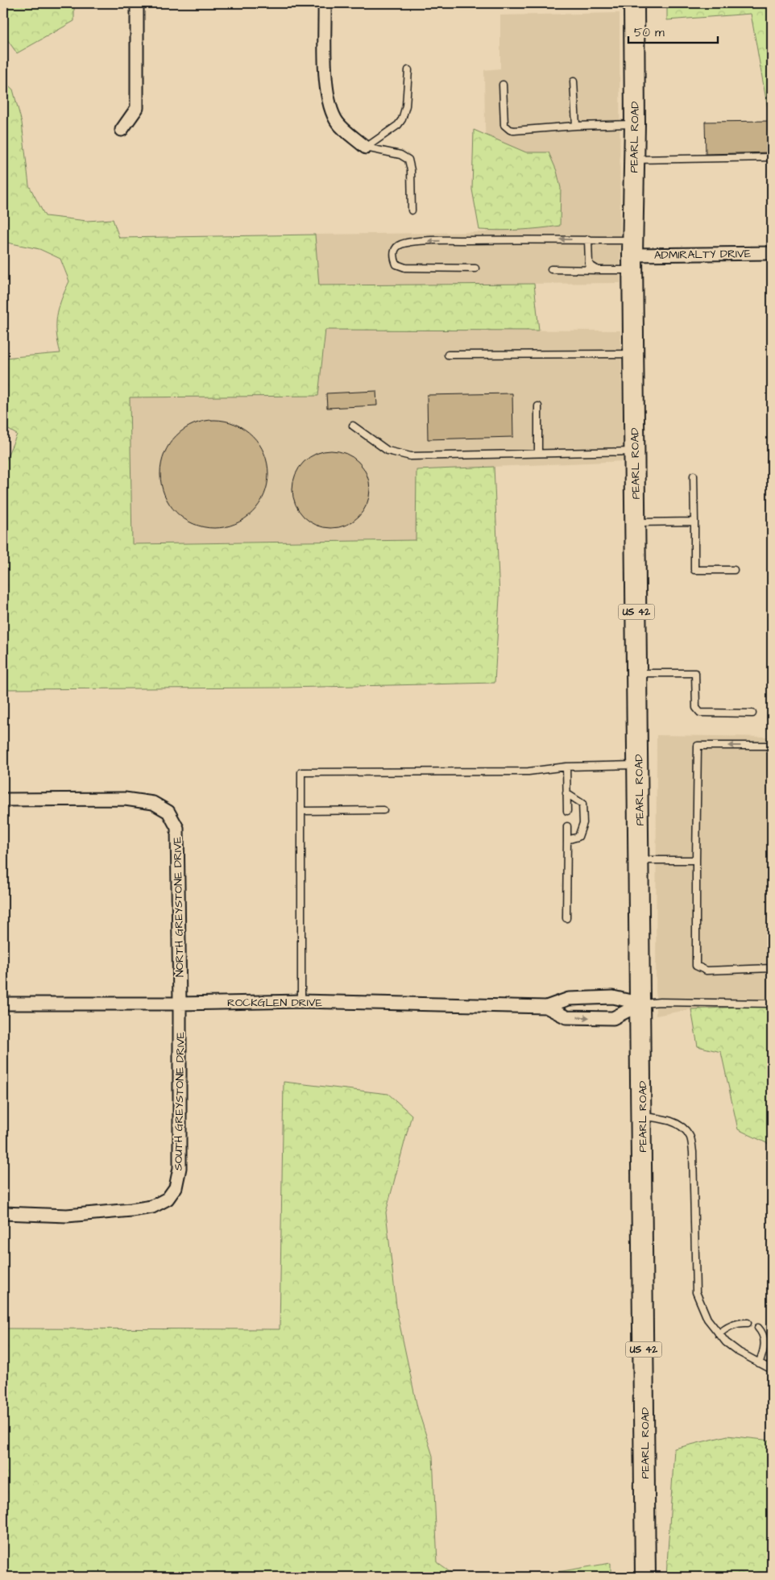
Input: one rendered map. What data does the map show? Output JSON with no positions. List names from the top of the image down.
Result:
{
  "streets": {
    "main road": ["PEARL ROAD", "US 42"],
    "street": [
      "ADMIRALTY DRIVE",
      "NORTH GREYSTONE DRIVE",
      "ROCKGLEN DRIVE",
      "SOUTH GREYSTONE DRIVE"
    ]
  },
  "crossings": [
    ["PEARL ROAD", "ADMIRALTY DRIVE"],
    ["PEARL ROAD", "ROCKGLEN DRIVE"],
    ["NORTH GREYSTONE DRIVE", "ROCKGLEN DRIVE"],
    ["NORTH GREYSTONE DRIVE", "SOUTH GREYSTONE DRIVE"],
    ["ROCKGLEN DRIVE", "SOUTH GREYSTONE DRIVE"]
  ],
  "scale_bar": "50 m"
}
